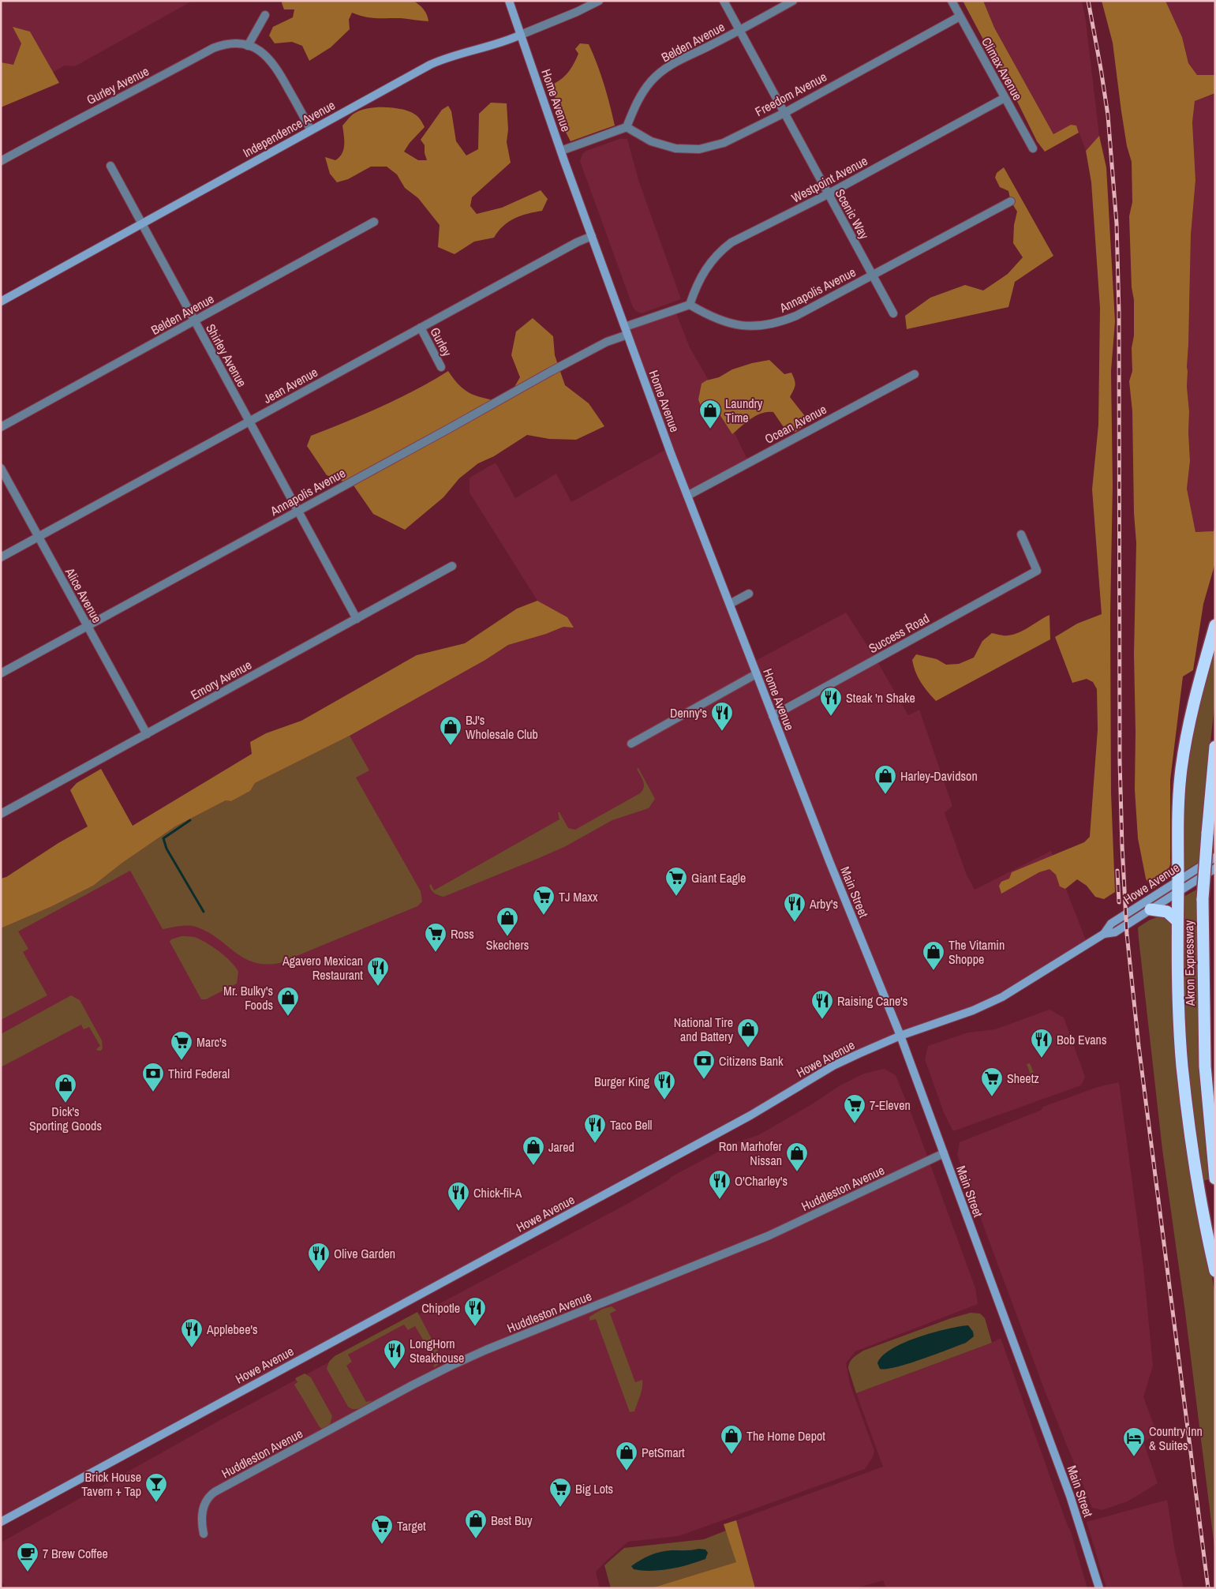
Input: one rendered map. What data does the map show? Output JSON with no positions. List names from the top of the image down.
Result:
{
  "streets": {
    "highway": ["Akron Expressway"],
    "street": [
      "Belden Avenue",
      "Climax Avenue",
      "Gurley Avenue",
      "Freedom Avenue",
      "Home Avenue",
      "Independence Avenue",
      "Westpoint Avenue",
      "Scenic Way",
      "Annapolis Avenue",
      "Gurley",
      "Shirley Avenue",
      "Jean Avenue",
      "Ocean Avenue",
      "Alice Avenue",
      "Success Road",
      "Emory Avenue",
      "Howe Avenue",
      "Main Street",
      "Huddleston Avenue"
    ]
  },
  "crossings": [
    ["Belden Avenue", "Freedom Avenue"],
    ["Belden Avenue", "Scenic Way"],
    ["Belden Avenue", "Shirley Avenue"],
    ["Climax Avenue", "Freedom Avenue"],
    ["Climax Avenue", "Westpoint Avenue"],
    ["Gurley Avenue", "Independence Avenue"],
    ["Freedom Avenue", "Scenic Way"],
    ["Home Avenue", "Independence Avenue"],
    ["Home Avenue", "Annapolis Avenue"],
    ["Home Avenue", "Jean Avenue"],
    ["Home Avenue", "Ocean Avenue"],
    ["Home Avenue", "Success Road"],
    ["Home Avenue", "Main Street"],
    ["Independence Avenue", "Shirley Avenue"],
    ["Westpoint Avenue", "Scenic Way"],
    ["Westpoint Avenue", "Annapolis Avenue"],
    ["Scenic Way", "Annapolis Avenue"],
    ["Annapolis Avenue", "Shirley Avenue"],
    ["Annapolis Avenue", "Alice Avenue"],
    ["Gurley", "Jean Avenue"],
    ["Shirley Avenue", "Jean Avenue"],
    ["Shirley Avenue", "Emory Avenue"],
    ["Jean Avenue", "Alice Avenue"],
    ["Alice Avenue", "Emory Avenue"],
    ["Howe Avenue", "Main Street"],
    ["Main Street", "Huddleston Avenue"]
  ],
  "places": {
    "shop": [
      "Laundry Time",
      "BJ's Wholesale Club",
      "Harley-Davidson",
      "Skechers",
      "The Vitamin Shoppe",
      "Mr. Bulky's Foods",
      "National Tire and Battery",
      "Dick's Sporting Goods",
      "Jared",
      "Ron Marhofer Nissan",
      "The Home Depot",
      "PetSmart",
      "Best Buy"
    ],
    "restaurant": [
      "Steak 'n Shake",
      "Denny's",
      "Arby's",
      "Agavero Mexican Restaurant",
      "Raising Cane's",
      "Bob Evans",
      "Burger King",
      "Taco Bell",
      "O'Charley's",
      "Chick-fil-A",
      "Olive Garden",
      "Chipotle",
      "Applebee's",
      "LongHorn Steakhouse"
    ],
    "supermarket": [
      "Giant Eagle",
      "TJ Maxx",
      "Ross",
      "Marc's",
      "Sheetz",
      "7-Eleven",
      "Big Lots",
      "Target"
    ],
    "bank": ["Citizens Bank", "Third Federal"],
    "hotel": ["Country Inn & Suites"],
    "bar": ["Brick House Tavern + Tap"],
    "cafe": ["7 Brew Coffee"]
  }
}
